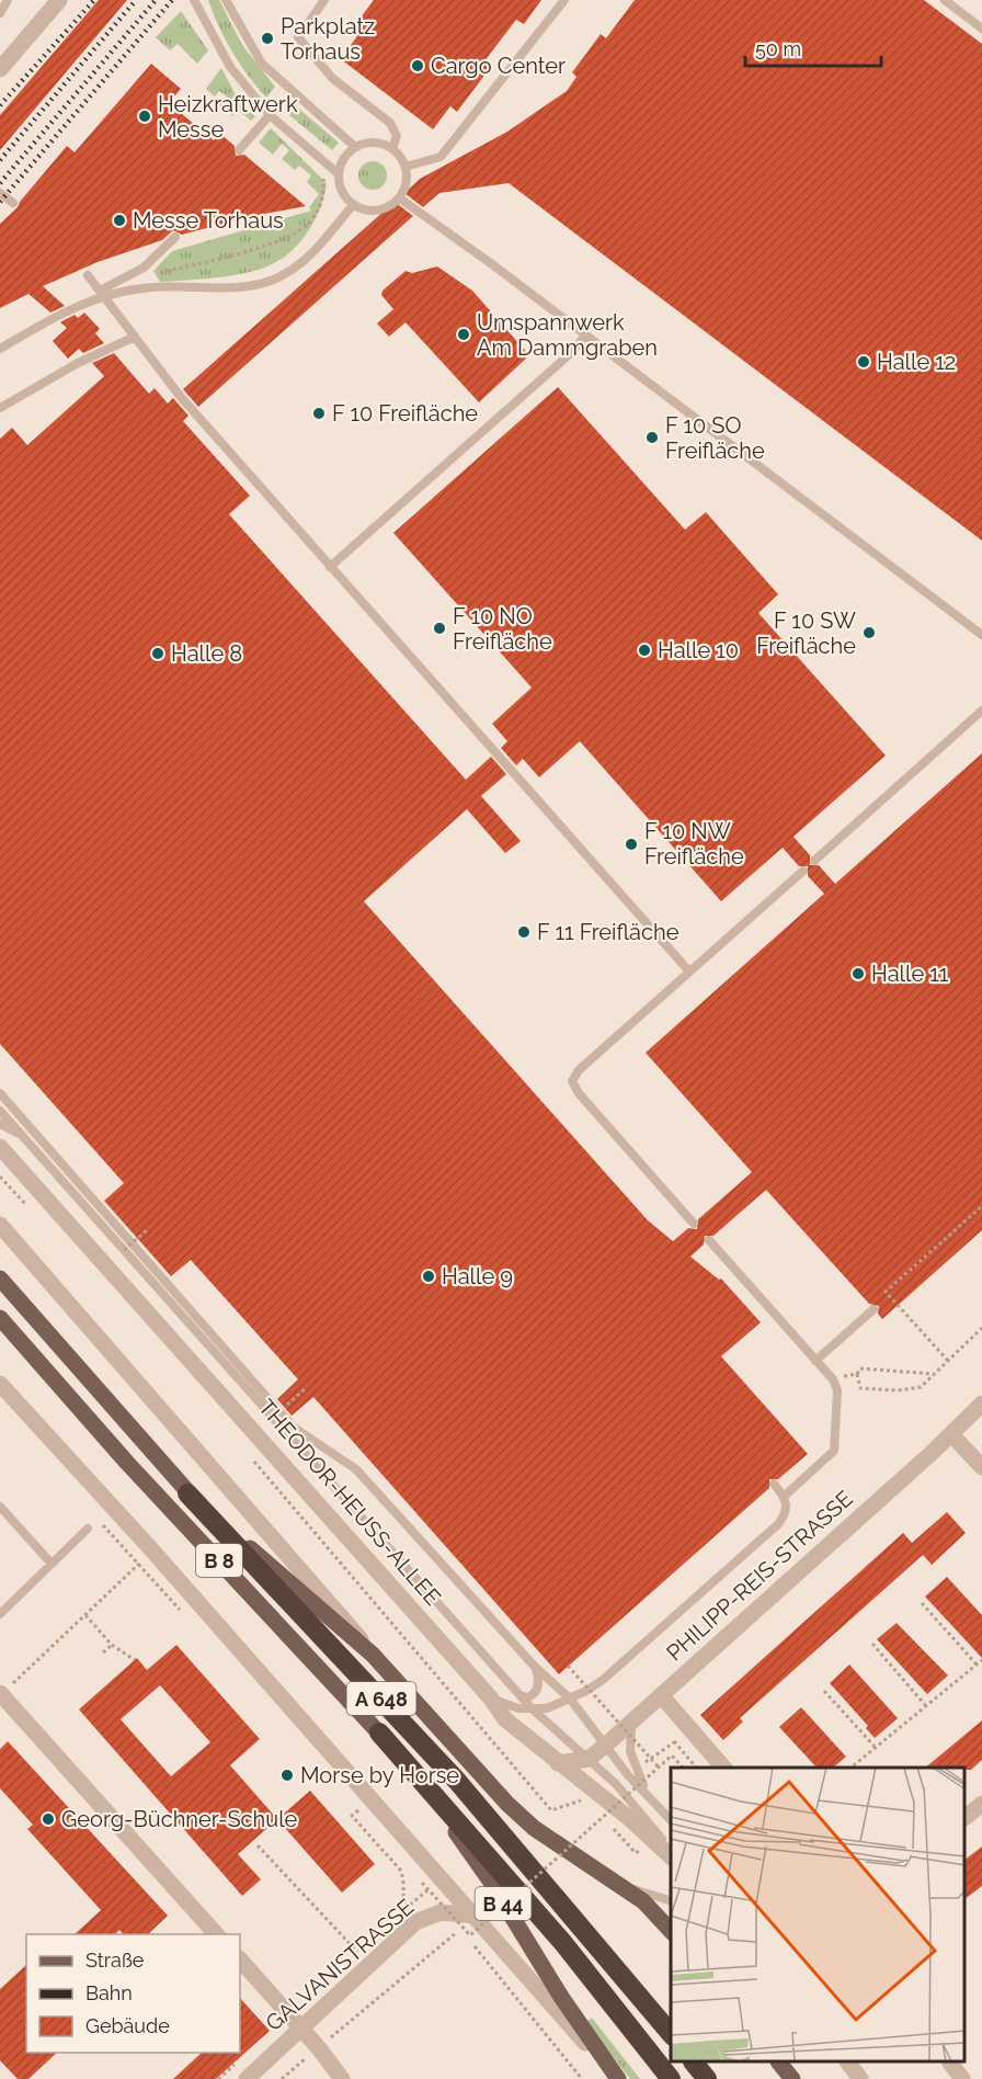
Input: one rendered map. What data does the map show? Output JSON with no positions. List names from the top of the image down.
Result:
{
  "streets": {
    "highway": ["A 648"],
    "main road": ["B 8", "B 44"],
    "street": ["THEODOR-HEUSS-ALLEE", "PHILIPP-REIS-STRASSE", "GALVANISTRASSE"]
  },
  "crossings": [
    ["B 8", "A 648"],
    ["B 8", "B 44"],
    ["A 648", "B 44"]
  ],
  "places": [
    "Parkplatz Torhaus",
    "Cargo Center",
    "Heizkraftwerk Messe",
    "Messe Torhaus",
    "Umspannwerk Am Dammgraben",
    "Halle 12",
    "F 10 Freifläche",
    "F 10 SO Freifläche",
    "F 10 NO Freifläche",
    "F 10 SW Freifläche",
    "Halle 10",
    "Halle 8",
    "F 10 NW Freifläche",
    "F 11 Freifläche",
    "Halle 11",
    "Halle 9",
    "Morse by Horse",
    "Georg-Büchner-Schule"
  ],
  "legend": ["Straße", "Bahn", "Gebäude"],
  "scale_bar": "50 m"
}
